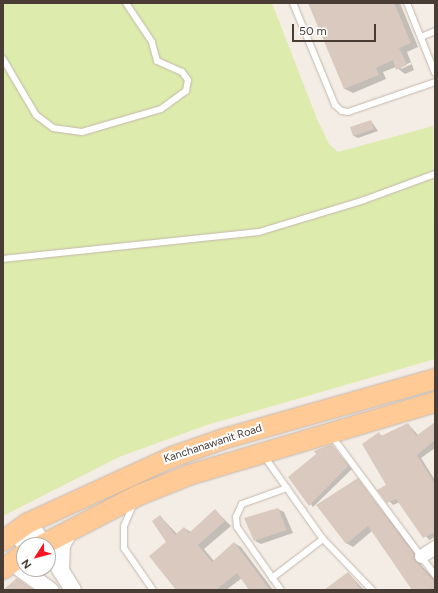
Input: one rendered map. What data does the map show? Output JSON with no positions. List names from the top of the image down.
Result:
{
  "streets": {
    "main road": ["Kanchanawanit Road"]
  },
  "scale_bar": "50 m",
  "north": "bottom left"
}
